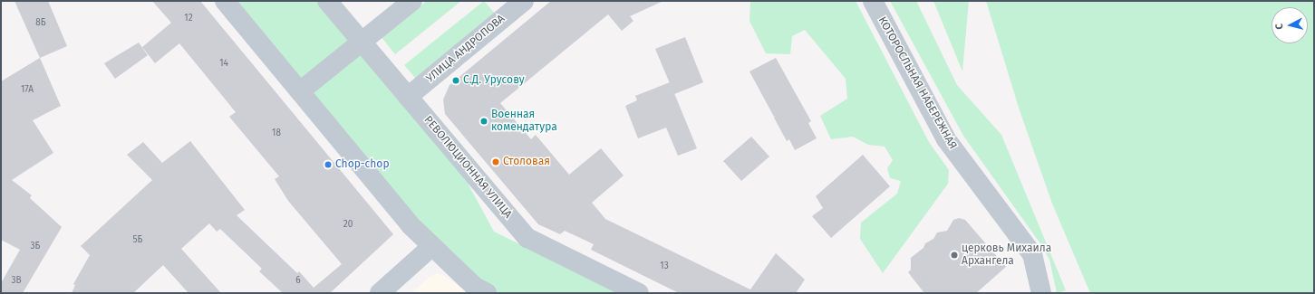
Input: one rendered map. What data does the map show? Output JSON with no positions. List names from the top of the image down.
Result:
{
  "streets": {
    "street": ["УЛИЦА АНДРОПОВА", "КОТОРОСЛЬНАЯ НАБЕРЕЖНАЯ", "РЕВОЛЮЦИОННАЯ УЛИЦА"]
  },
  "crossings": [
    ["УЛИЦА АНДРОПОВА", "РЕВОЛЮЦИОННАЯ УЛИЦА"]
  ],
  "places": [
    "С.Д. Урусову",
    "Военная комендатура",
    "Столовая",
    "Chop-chop",
    "церковь Михаила Архангела"
  ],
  "house_numbers": [
    "12",
    "8Б",
    "14",
    "17А",
    "18",
    "20",
    "5Б",
    "3Б",
    "13",
    "3В",
    "6"
  ],
  "north": "left"
}
